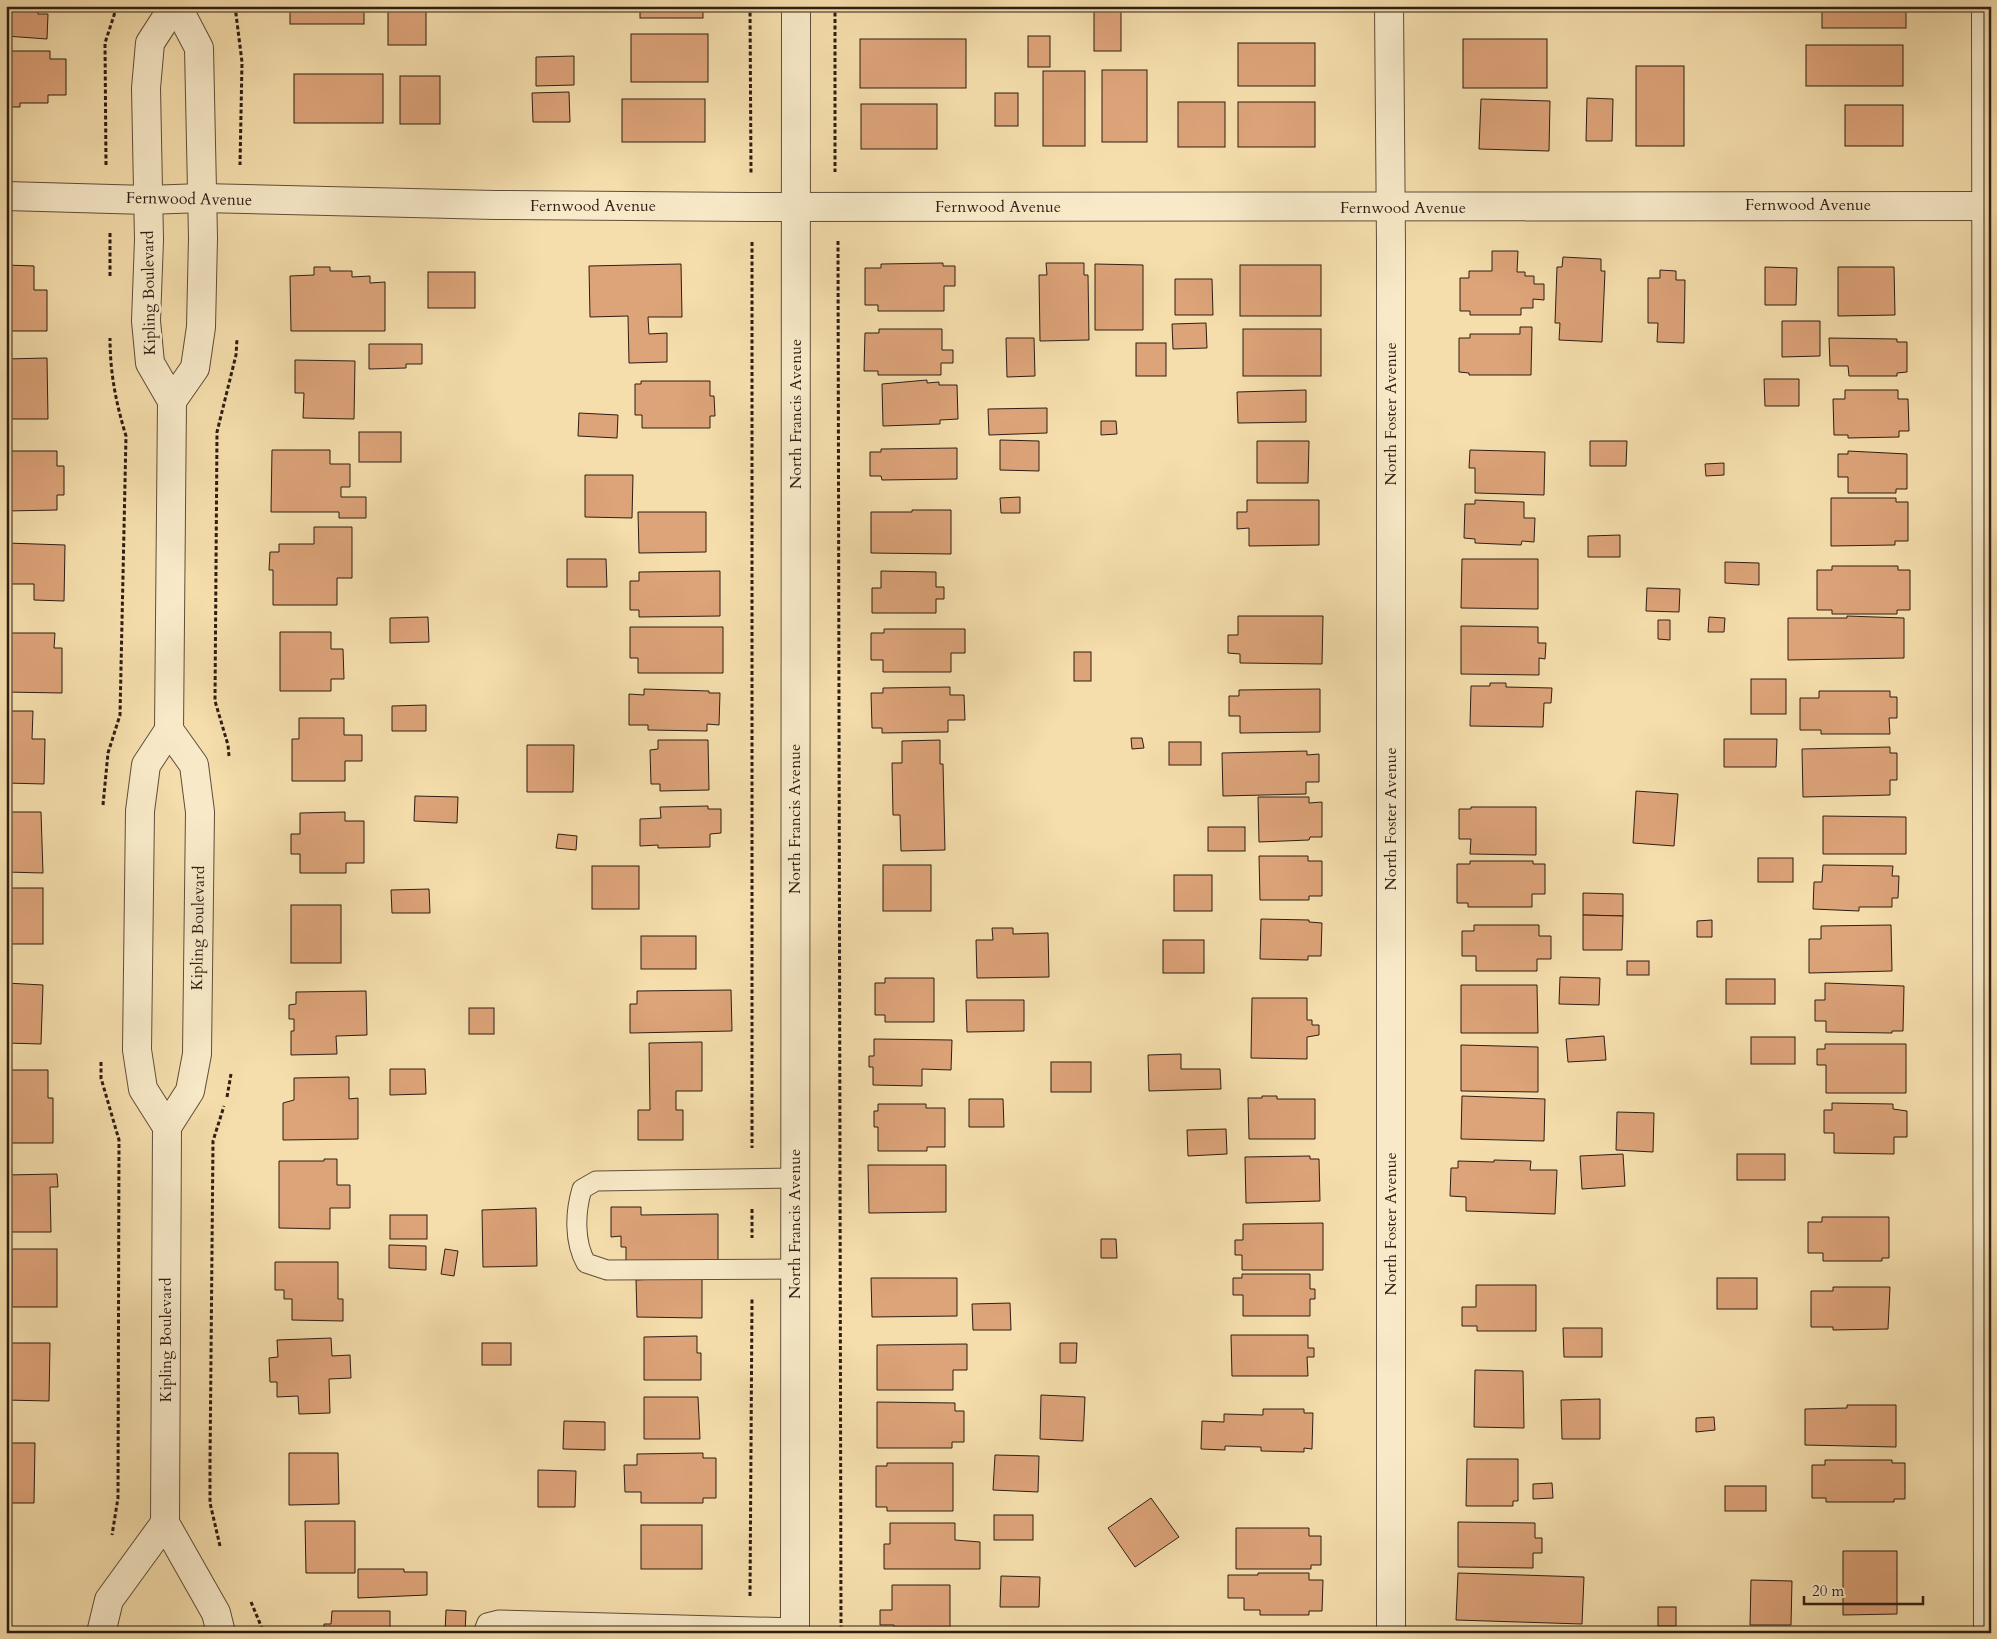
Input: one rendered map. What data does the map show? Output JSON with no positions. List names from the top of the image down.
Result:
{
  "streets": {
    "street": [
      "Fernwood Avenue",
      "Kipling Boulevard",
      "North Francis Avenue",
      "North Foster Avenue"
    ]
  },
  "crossings": [
    ["Fernwood Avenue", "Kipling Boulevard"],
    ["Fernwood Avenue", "North Francis Avenue"],
    ["Fernwood Avenue", "North Foster Avenue"]
  ],
  "scale_bar": "20 m"
}
